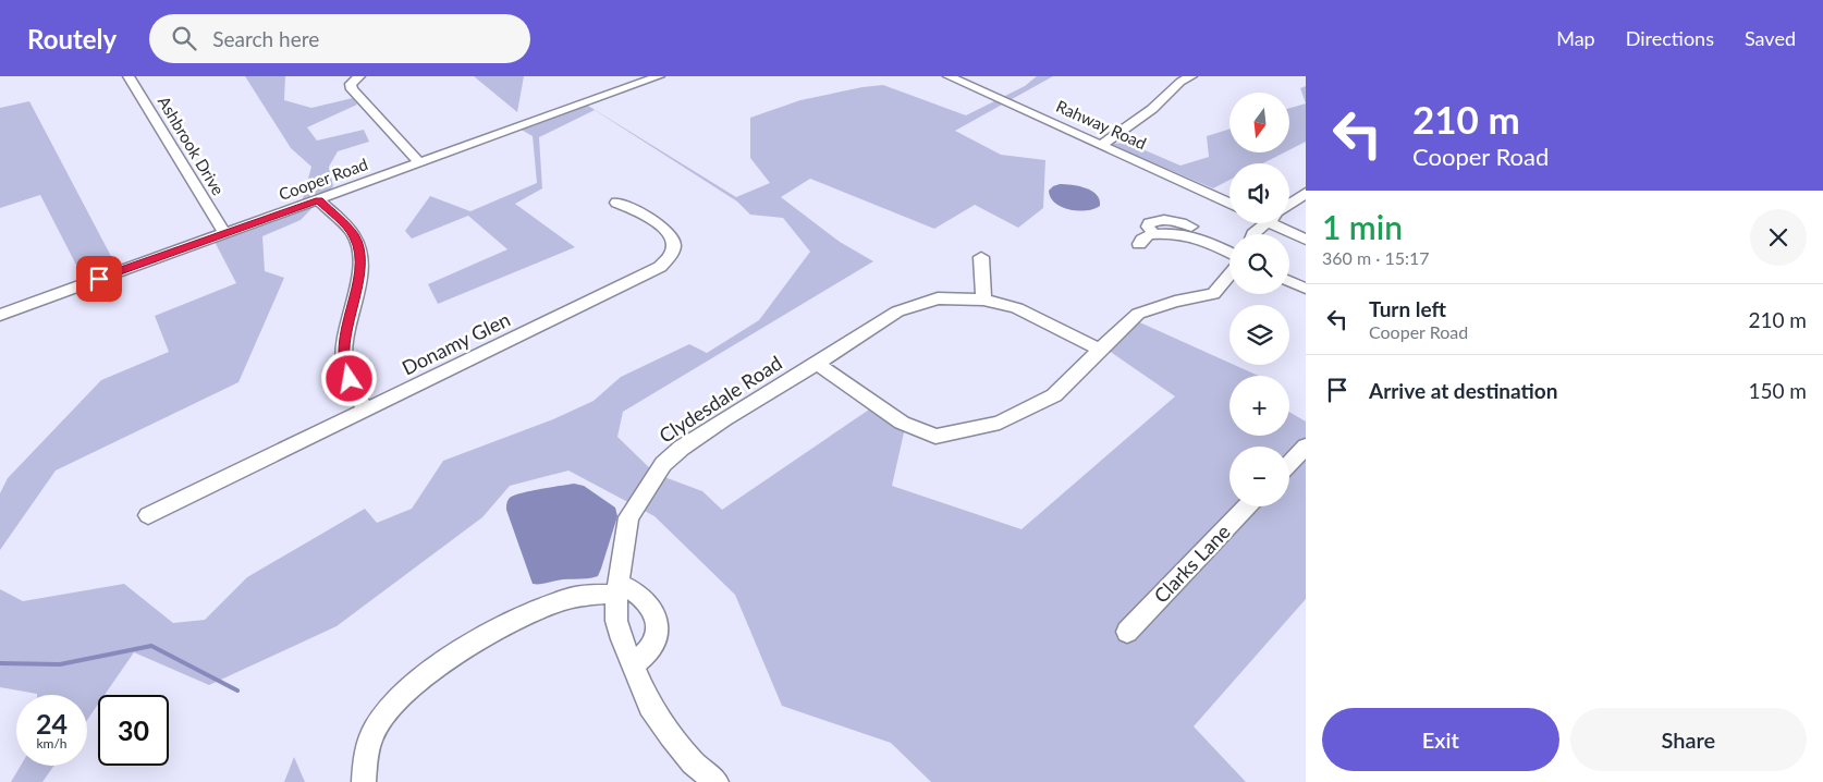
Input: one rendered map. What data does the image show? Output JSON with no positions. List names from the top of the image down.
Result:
{
  "streets": {
    "street": [
      "Rahway Road",
      "Ashbrook Drive",
      "Cooper Road",
      "Donamy Glen",
      "Clydesdale Road",
      "Clarks Lane"
    ]
  },
  "crossings": [
    ["Ashbrook Drive", "Cooper Road"]
  ],
  "north": "bottom",
  "page": {
    "header": "Routely",
    "search": "Search here",
    "nav": ["Map", "Directions", "Saved"],
    "turn": ["210 m", "Cooper Road"],
    "map_buttons": ["+", "−"],
    "heading": ["1 min", "360 m · 15:17"],
    "list": [
      {
        "name": "Turn left",
        "note": "Cooper Road",
        "value": "210 m"
      },
      {
        "name": "Arrive at destination",
        "value": "150 m"
      }
    ],
    "speed": "24 km/h",
    "limit": "30",
    "buttons": ["Exit", "Share"]
  }
}
